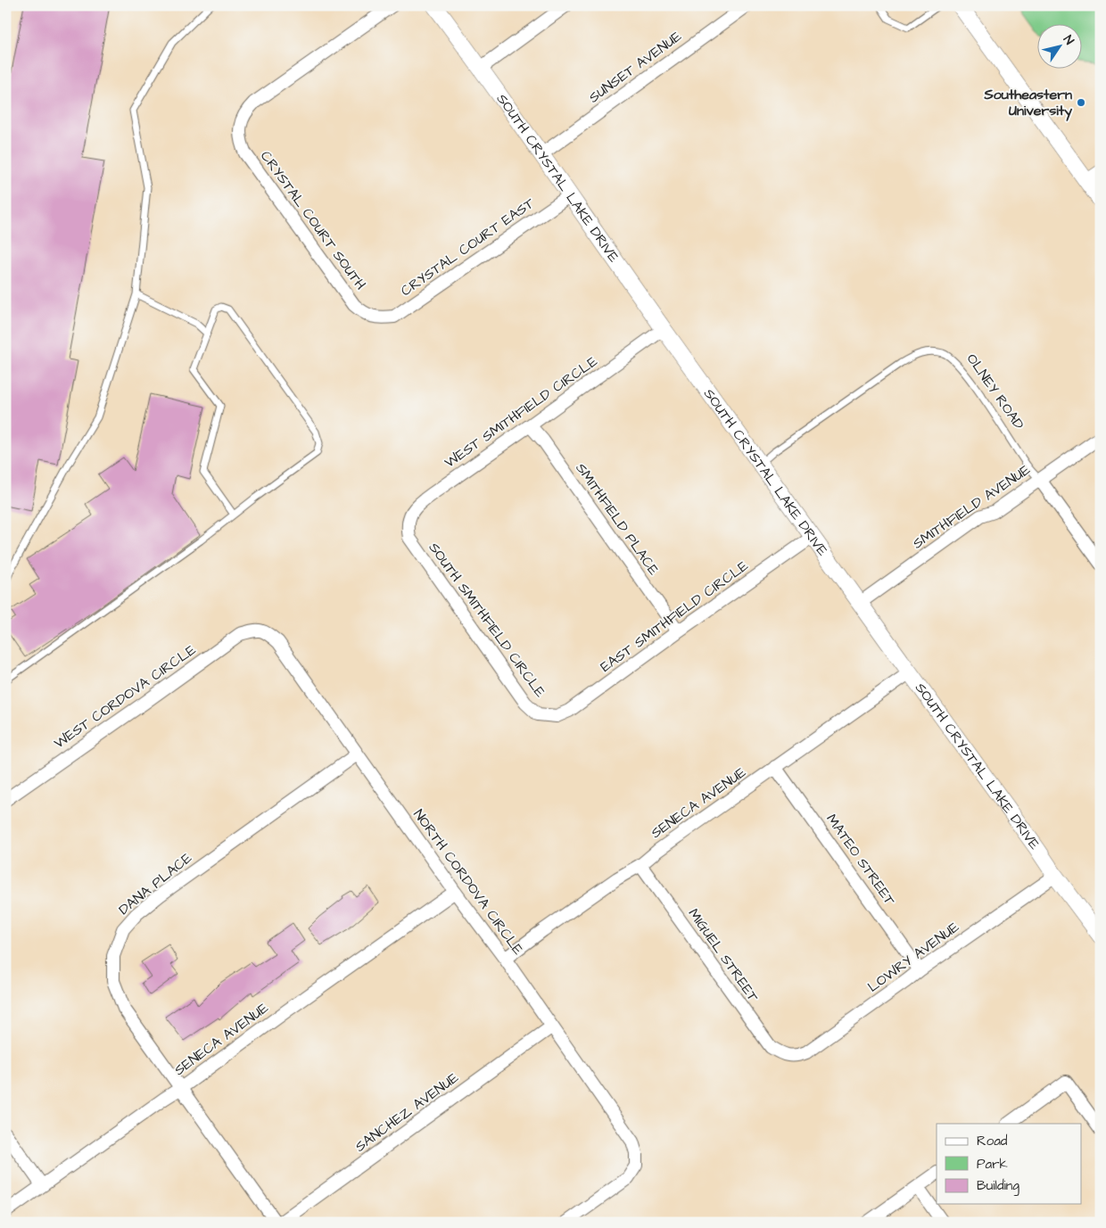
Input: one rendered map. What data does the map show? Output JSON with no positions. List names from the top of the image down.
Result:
{
  "streets": {
    "street": [
      "SUNSET AVENUE",
      "SOUTH CRYSTAL LAKE DRIVE",
      "CRYSTAL COURT SOUTH",
      "CRYSTAL COURT EAST",
      "OLNEY ROAD",
      "WEST SMITHFIELD CIRCLE",
      "SMITHFIELD AVENUE",
      "SMITHFIELD PLACE",
      "EAST SMITHFIELD CIRCLE",
      "SOUTH SMITHFIELD CIRCLE",
      "WEST CORDOVA CIRCLE",
      "SENECA AVENUE",
      "MATEO STREET",
      "NORTH CORDOVA CIRCLE",
      "DANA PLACE",
      "MIGUEL STREET",
      "LOWRY AVENUE",
      "SANCHEZ AVENUE"
    ]
  },
  "crossings": [
    ["SUNSET AVENUE", "SOUTH CRYSTAL LAKE DRIVE"],
    ["SOUTH CRYSTAL LAKE DRIVE", "CRYSTAL COURT EAST"],
    ["SOUTH CRYSTAL LAKE DRIVE", "OLNEY ROAD"],
    ["SOUTH CRYSTAL LAKE DRIVE", "WEST SMITHFIELD CIRCLE"],
    ["SOUTH CRYSTAL LAKE DRIVE", "SMITHFIELD AVENUE"],
    ["SOUTH CRYSTAL LAKE DRIVE", "EAST SMITHFIELD CIRCLE"],
    ["SOUTH CRYSTAL LAKE DRIVE", "SENECA AVENUE"],
    ["SOUTH CRYSTAL LAKE DRIVE", "LOWRY AVENUE"],
    ["CRYSTAL COURT SOUTH", "CRYSTAL COURT EAST"],
    ["OLNEY ROAD", "SMITHFIELD AVENUE"],
    ["WEST SMITHFIELD CIRCLE", "SMITHFIELD PLACE"],
    ["WEST SMITHFIELD CIRCLE", "SOUTH SMITHFIELD CIRCLE"],
    ["SMITHFIELD PLACE", "EAST SMITHFIELD CIRCLE"],
    ["EAST SMITHFIELD CIRCLE", "SOUTH SMITHFIELD CIRCLE"],
    ["WEST CORDOVA CIRCLE", "NORTH CORDOVA CIRCLE"],
    ["SENECA AVENUE", "MATEO STREET"],
    ["SENECA AVENUE", "NORTH CORDOVA CIRCLE"],
    ["SENECA AVENUE", "DANA PLACE"],
    ["SENECA AVENUE", "MIGUEL STREET"],
    ["MATEO STREET", "LOWRY AVENUE"],
    ["NORTH CORDOVA CIRCLE", "DANA PLACE"],
    ["NORTH CORDOVA CIRCLE", "SANCHEZ AVENUE"],
    ["DANA PLACE", "SANCHEZ AVENUE"],
    ["MIGUEL STREET", "LOWRY AVENUE"]
  ],
  "places": ["Southeastern University"],
  "legend": ["Road", "Park", "Building"],
  "north": "top right"
}
